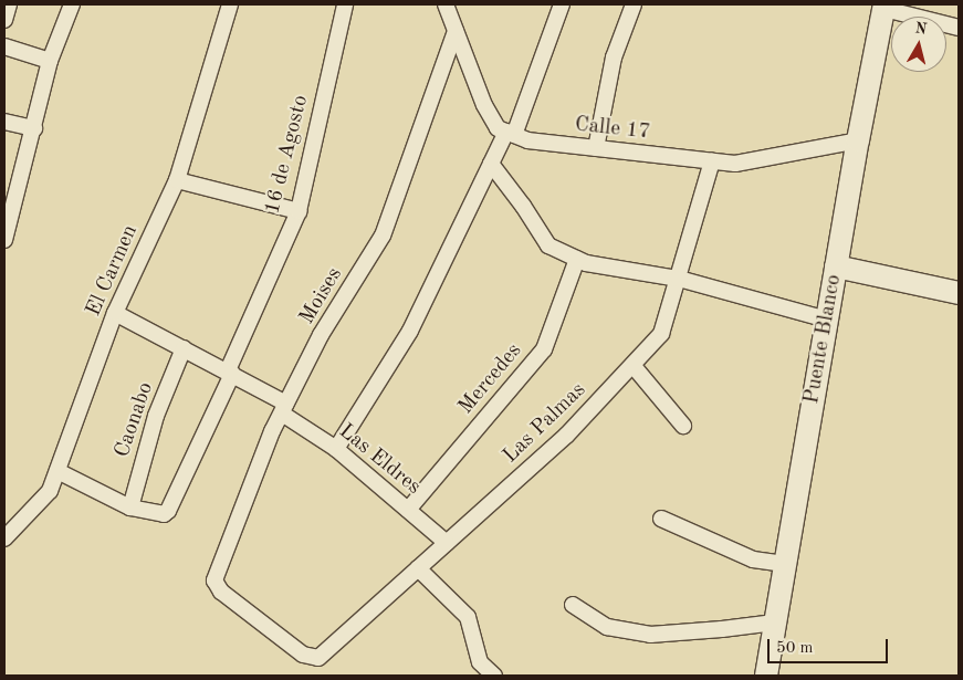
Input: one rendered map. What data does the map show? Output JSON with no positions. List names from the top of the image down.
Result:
{
  "streets": {
    "street": [
      "Calle 17",
      "16 de Agosto",
      "El Carmen",
      "Moises",
      "Puente Blanco",
      "Mercedes",
      "Caonabo",
      "Las Palmas",
      "Las Eldres"
    ]
  },
  "crossings": [
    ["Calle 17", "Puente Blanco"],
    ["Calle 17", "Las Palmas"],
    ["16 de Agosto", "El Carmen"],
    ["16 de Agosto", "Caonabo"],
    ["16 de Agosto", "Las Eldres"],
    ["El Carmen", "Las Eldres"],
    ["Moises", "Las Palmas"],
    ["Moises", "Las Eldres"],
    ["Mercedes", "Las Eldres"],
    ["Caonabo", "Las Eldres"],
    ["Las Palmas", "Las Eldres"]
  ],
  "scale_bar": "50 m",
  "north": "top"
}
